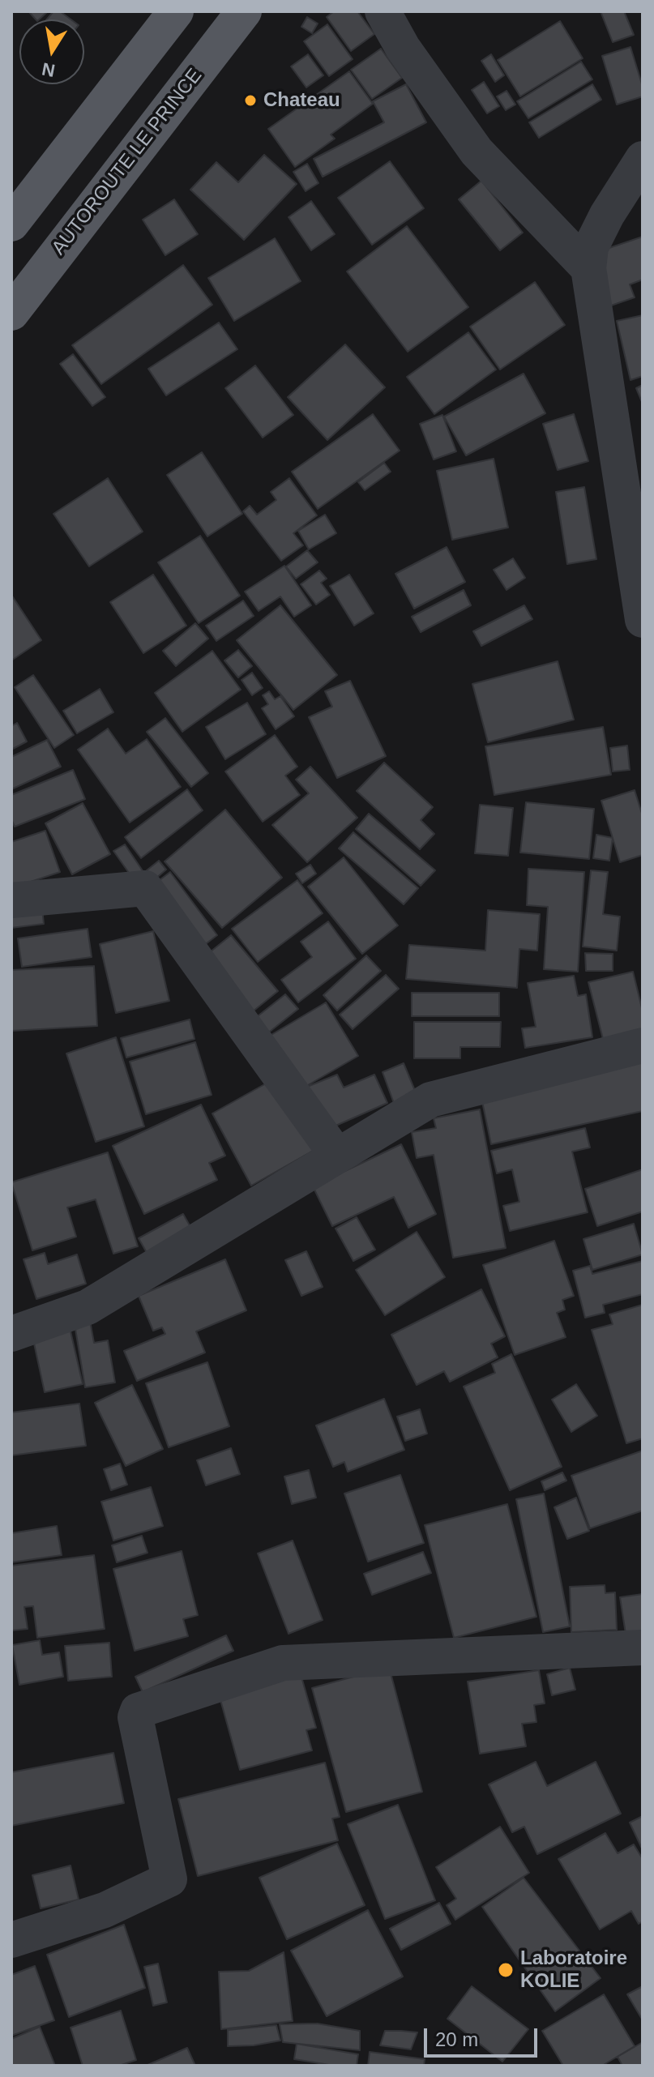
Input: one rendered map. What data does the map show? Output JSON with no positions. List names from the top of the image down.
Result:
{
  "streets": {
    "main road": ["AUTOROUTE LE PRINCE"]
  },
  "places": ["Chateau", "Laboratoire KOLIE"],
  "scale_bar": "20 m",
  "north": "bottom"
}
